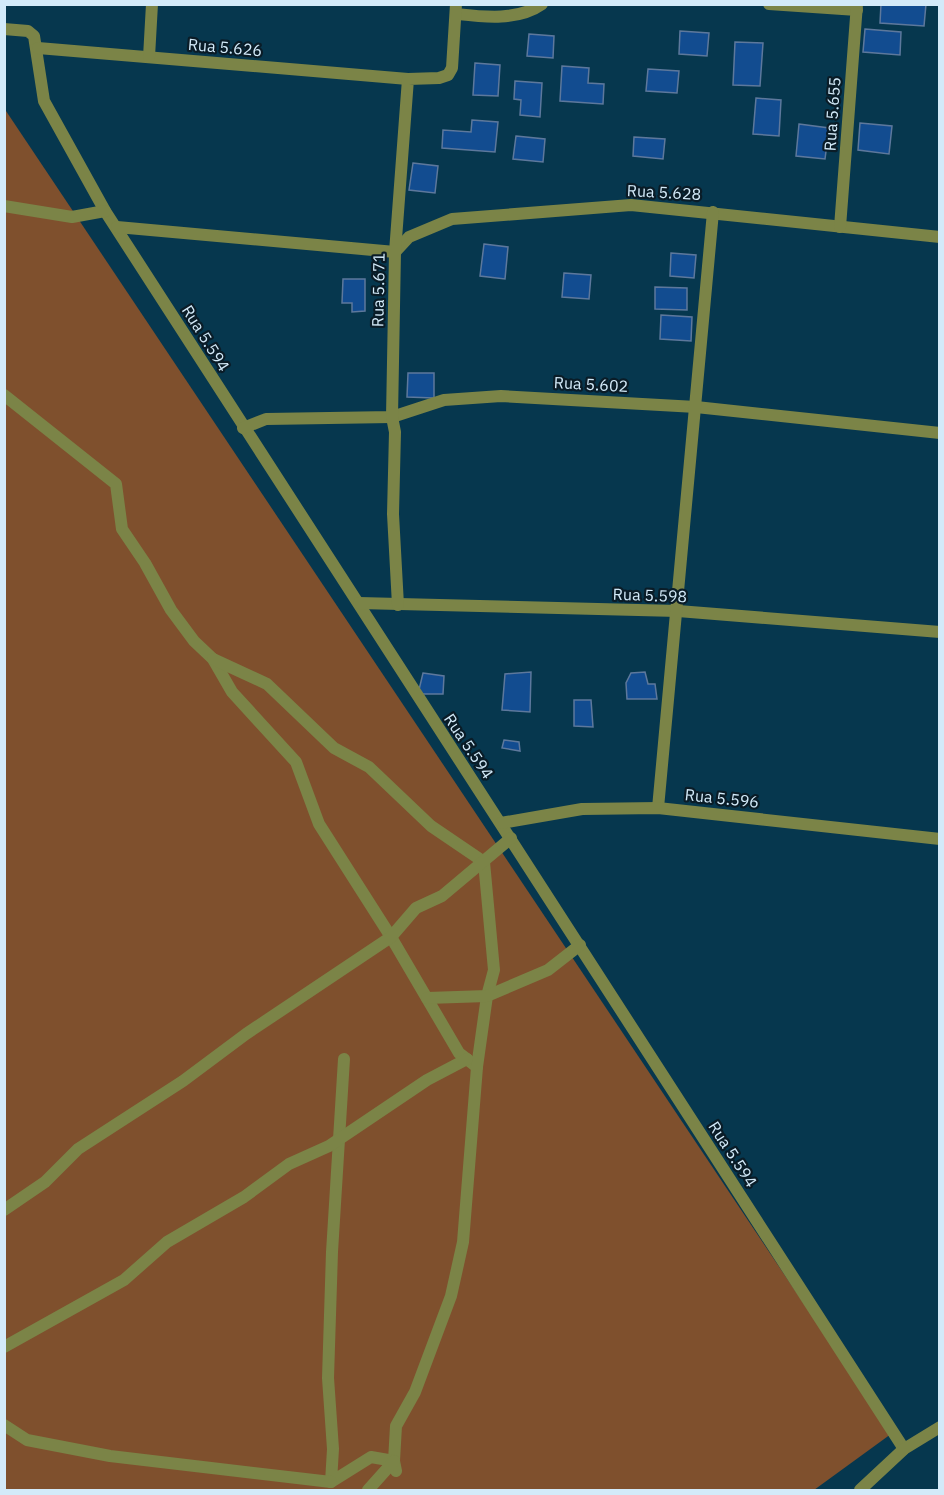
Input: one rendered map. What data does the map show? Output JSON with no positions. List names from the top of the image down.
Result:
{
  "streets": {
    "street": [
      "Rua 5.626",
      "Rua 5.655",
      "Rua 5.628",
      "Rua 5.671",
      "Rua 5.594",
      "Rua 5.602",
      "Rua 5.598",
      "Rua 5.596"
    ]
  },
  "crossings": [
    ["Rua 5.626", "Rua 5.671"],
    ["Rua 5.626", "Rua 5.594"],
    ["Rua 5.655", "Rua 5.628"],
    ["Rua 5.628", "Rua 5.671"],
    ["Rua 5.671", "Rua 5.602"],
    ["Rua 5.671", "Rua 5.598"],
    ["Rua 5.594", "Rua 5.602"],
    ["Rua 5.594", "Rua 5.598"],
    ["Rua 5.594", "Rua 5.596"]
  ]
}
